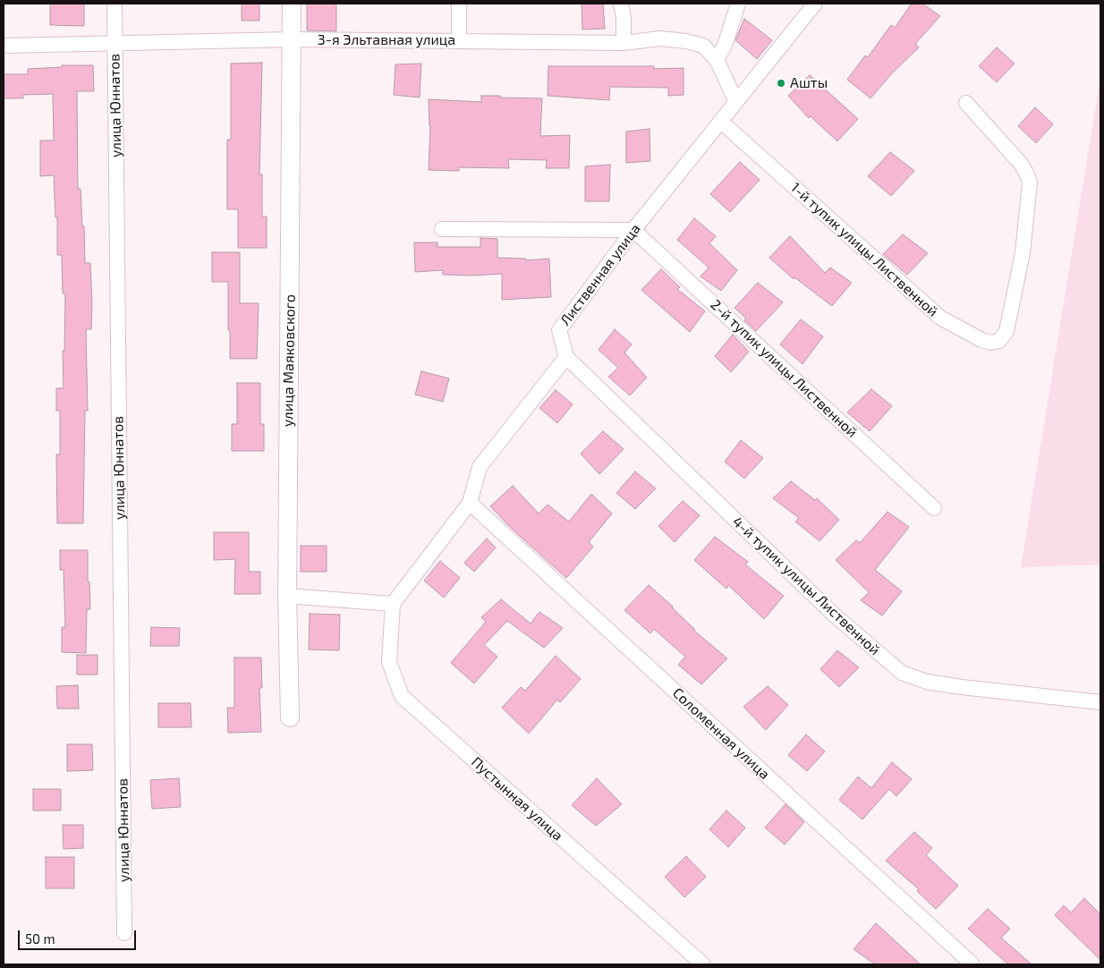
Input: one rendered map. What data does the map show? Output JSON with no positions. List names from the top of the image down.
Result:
{
  "streets": {
    "street": [
      "3-я Эльтавная улица",
      "улица Юннатов",
      "1-й тупик улицы Лиственной",
      "Лиственная улица",
      "улица Маяковского",
      "2-й тупик улицы Лиственной",
      "4-й тупик улицы Лиственной",
      "Соломенная улица",
      "Пустынная улица"
    ]
  },
  "crossings": [
    ["3-я Эльтавная улица", "улица Юннатов"],
    ["3-я Эльтавная улица", "Лиственная улица"],
    ["3-я Эльтавная улица", "улица Маяковского"],
    ["1-й тупик улицы Лиственной", "Лиственная улица"],
    ["Лиственная улица", "2-й тупик улицы Лиственной"],
    ["Лиственная улица", "4-й тупик улицы Лиственной"]
  ],
  "places": ["Ашты"],
  "scale_bar": "50 m"
}
